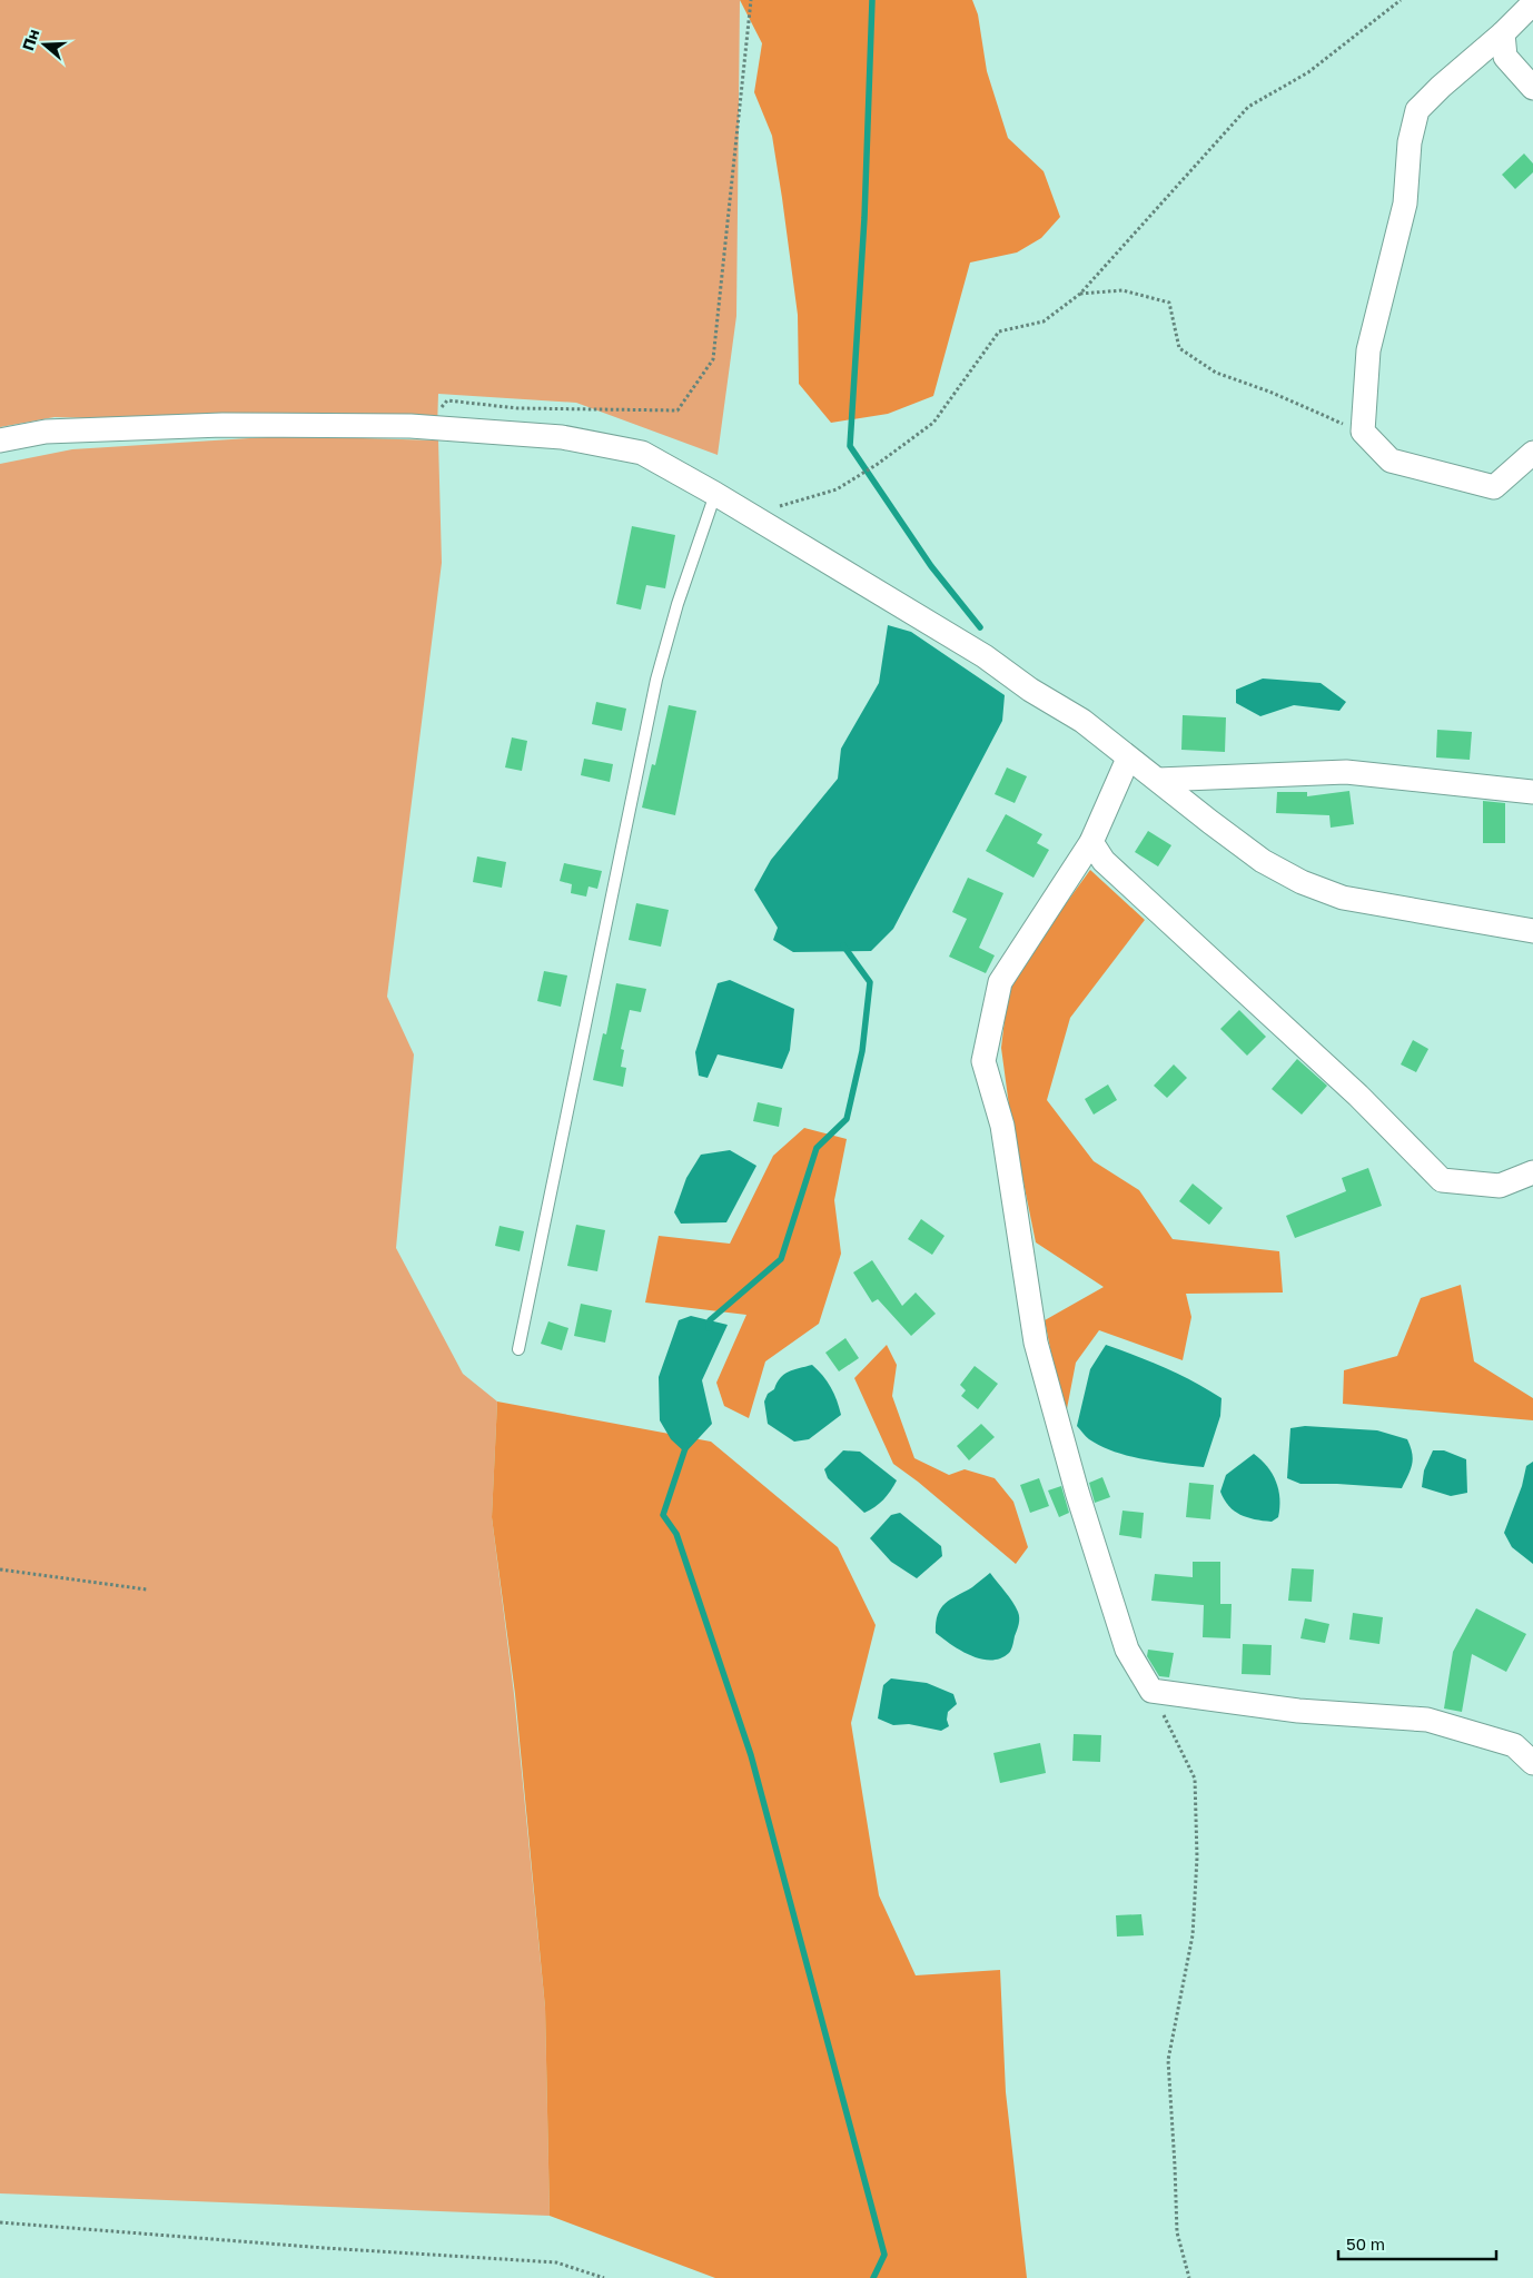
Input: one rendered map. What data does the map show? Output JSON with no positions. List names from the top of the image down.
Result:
{
  "scale_bar": "50 m",
  "north": "left"
}
